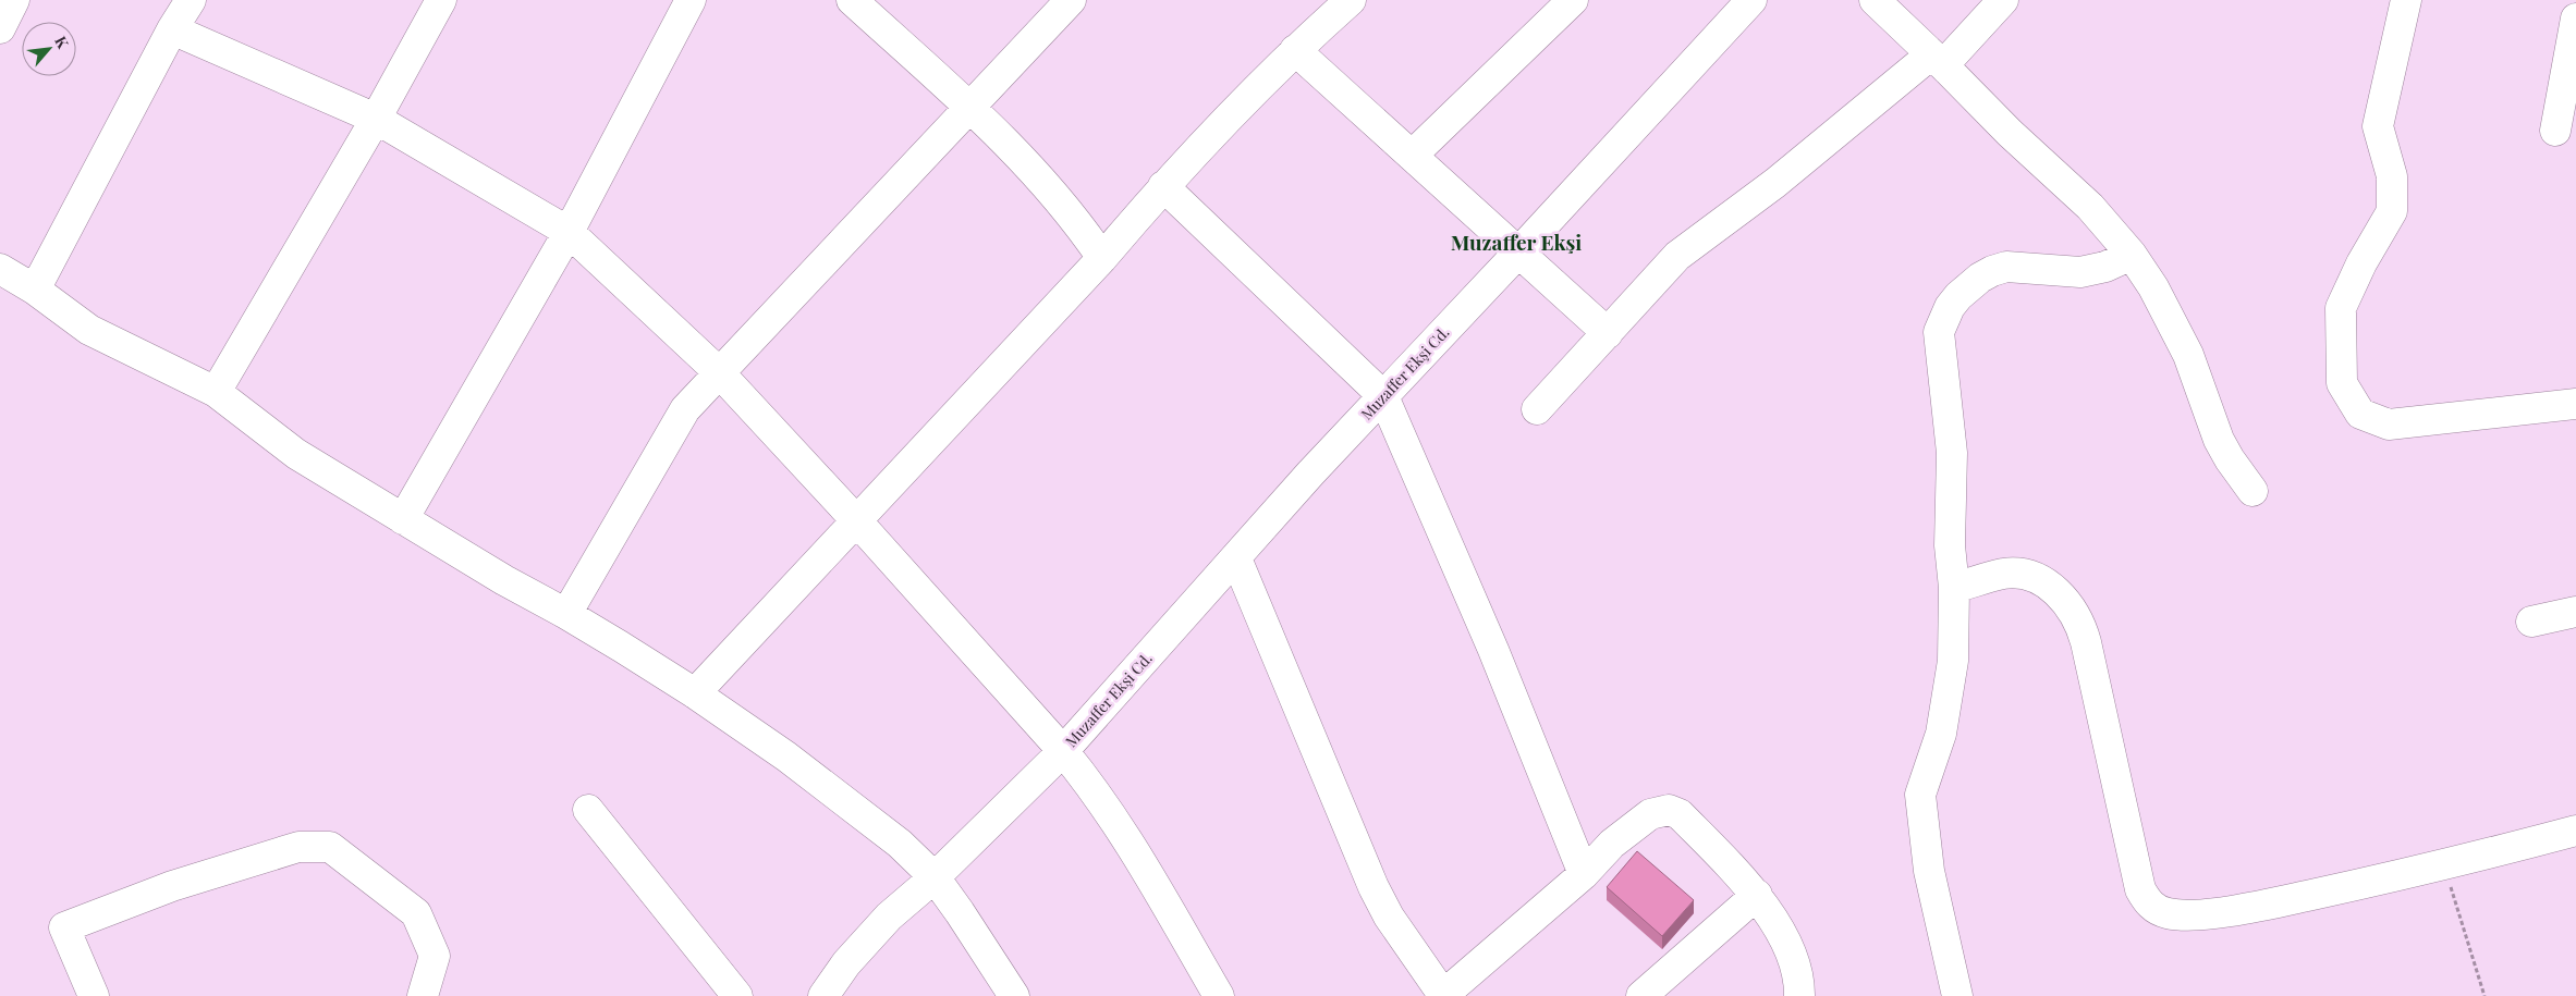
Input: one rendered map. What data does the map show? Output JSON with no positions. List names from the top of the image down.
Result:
{
  "streets": {
    "street": ["Muzaffer Ekşi Cd."]
  },
  "districts": ["Muzaffer Ekşi"],
  "north": "top right"
}
